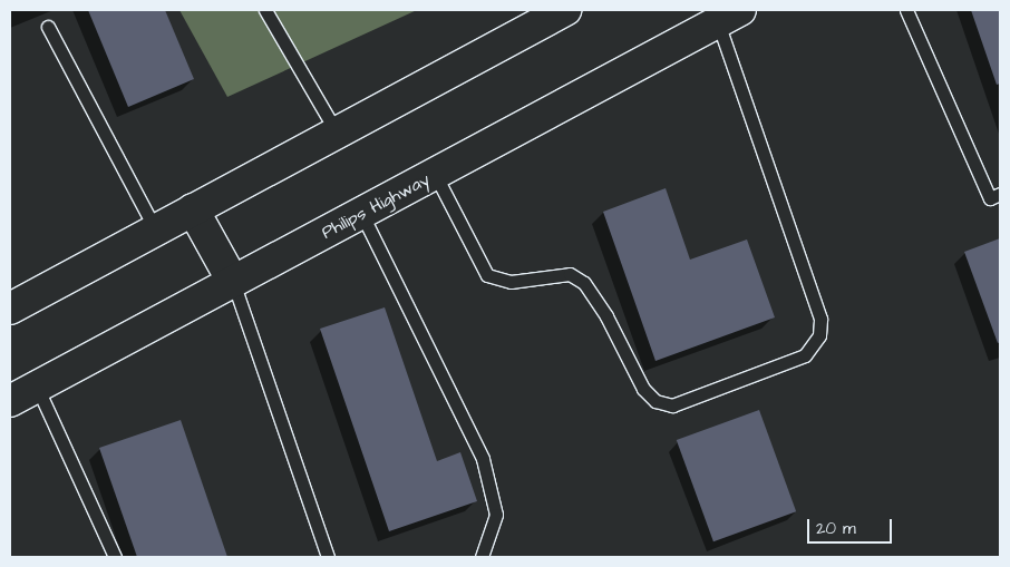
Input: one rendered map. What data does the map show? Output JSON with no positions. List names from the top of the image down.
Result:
{
  "streets": {
    "main road": ["Philips Highway"]
  },
  "scale_bar": "20 m"
}
